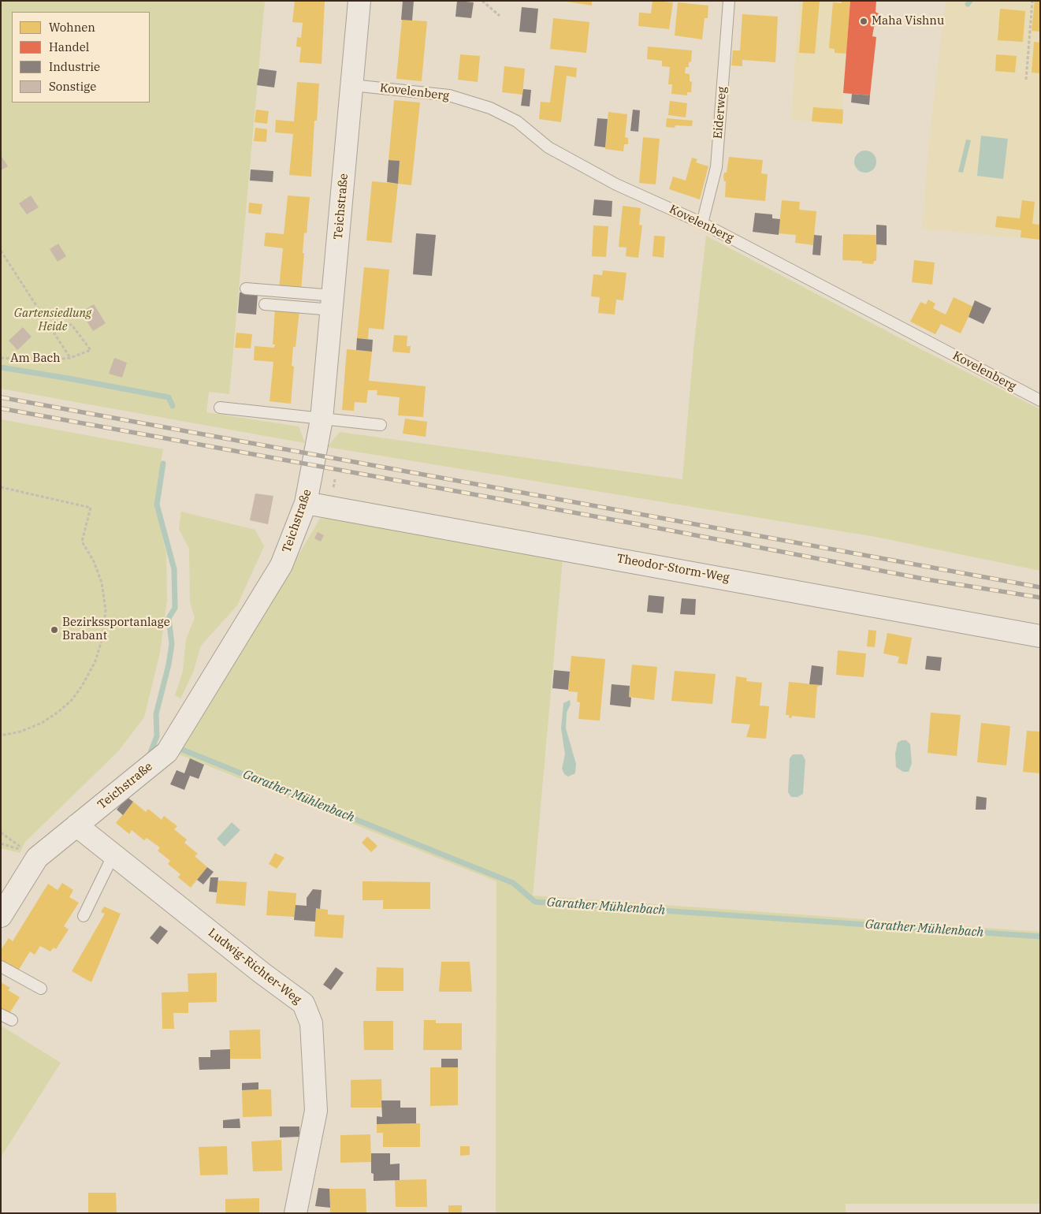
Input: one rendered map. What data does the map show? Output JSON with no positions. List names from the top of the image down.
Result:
{
  "streets": {
    "street": ["Teichstraße", "Theodor-Storm-Weg", "Ludwig-Richter-Weg"],
    "lane": ["Kovelenberg", "Eiderweg"],
    "path": ["Am Bach"]
  },
  "crossings": [
    ["Kovelenberg", "Eiderweg"],
    ["Kovelenberg", "Teichstraße"],
    ["Teichstraße", "Theodor-Storm-Weg"],
    ["Teichstraße", "Ludwig-Richter-Weg"]
  ],
  "water": ["Garather Mühlenbach"],
  "parks": ["Gartensiedlung Heide"],
  "places": ["Maha Vishnu", "Bezirkssportanlage Brabant"],
  "legend": [
    "Wohnen",
    "Handel",
    "Industrie",
    "Sonstige"
  ]
}
